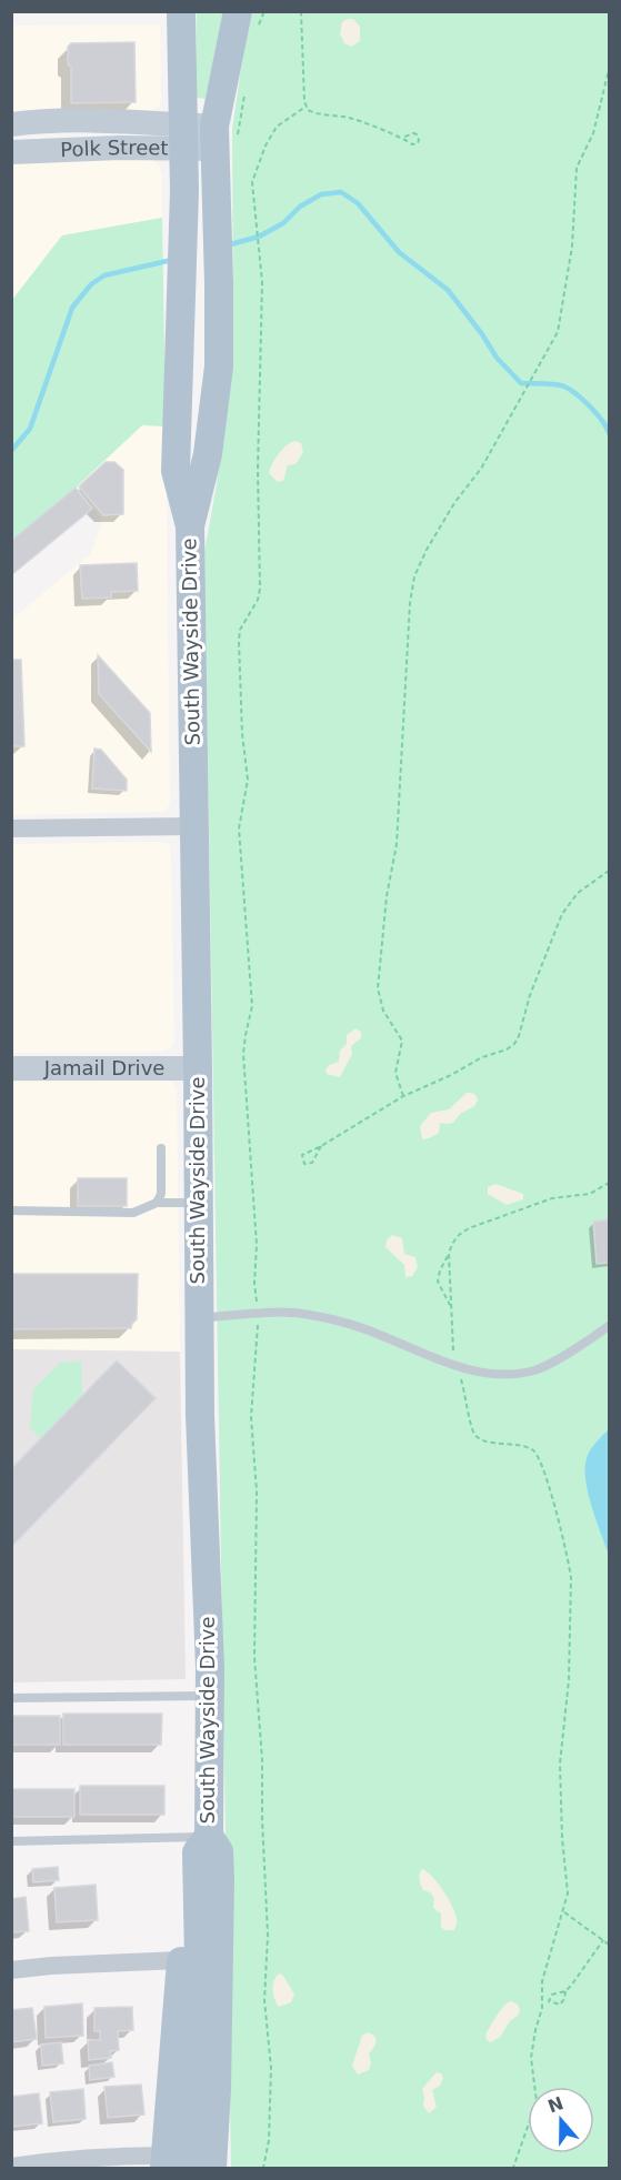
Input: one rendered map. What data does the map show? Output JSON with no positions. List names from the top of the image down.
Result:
{
  "streets": {
    "main road": ["Polk Street", "South Wayside Drive", "Jamail Drive"]
  },
  "crossings": [
    ["Polk Street", "South Wayside Drive"],
    ["South Wayside Drive", "Jamail Drive"]
  ],
  "north": "top"
}
